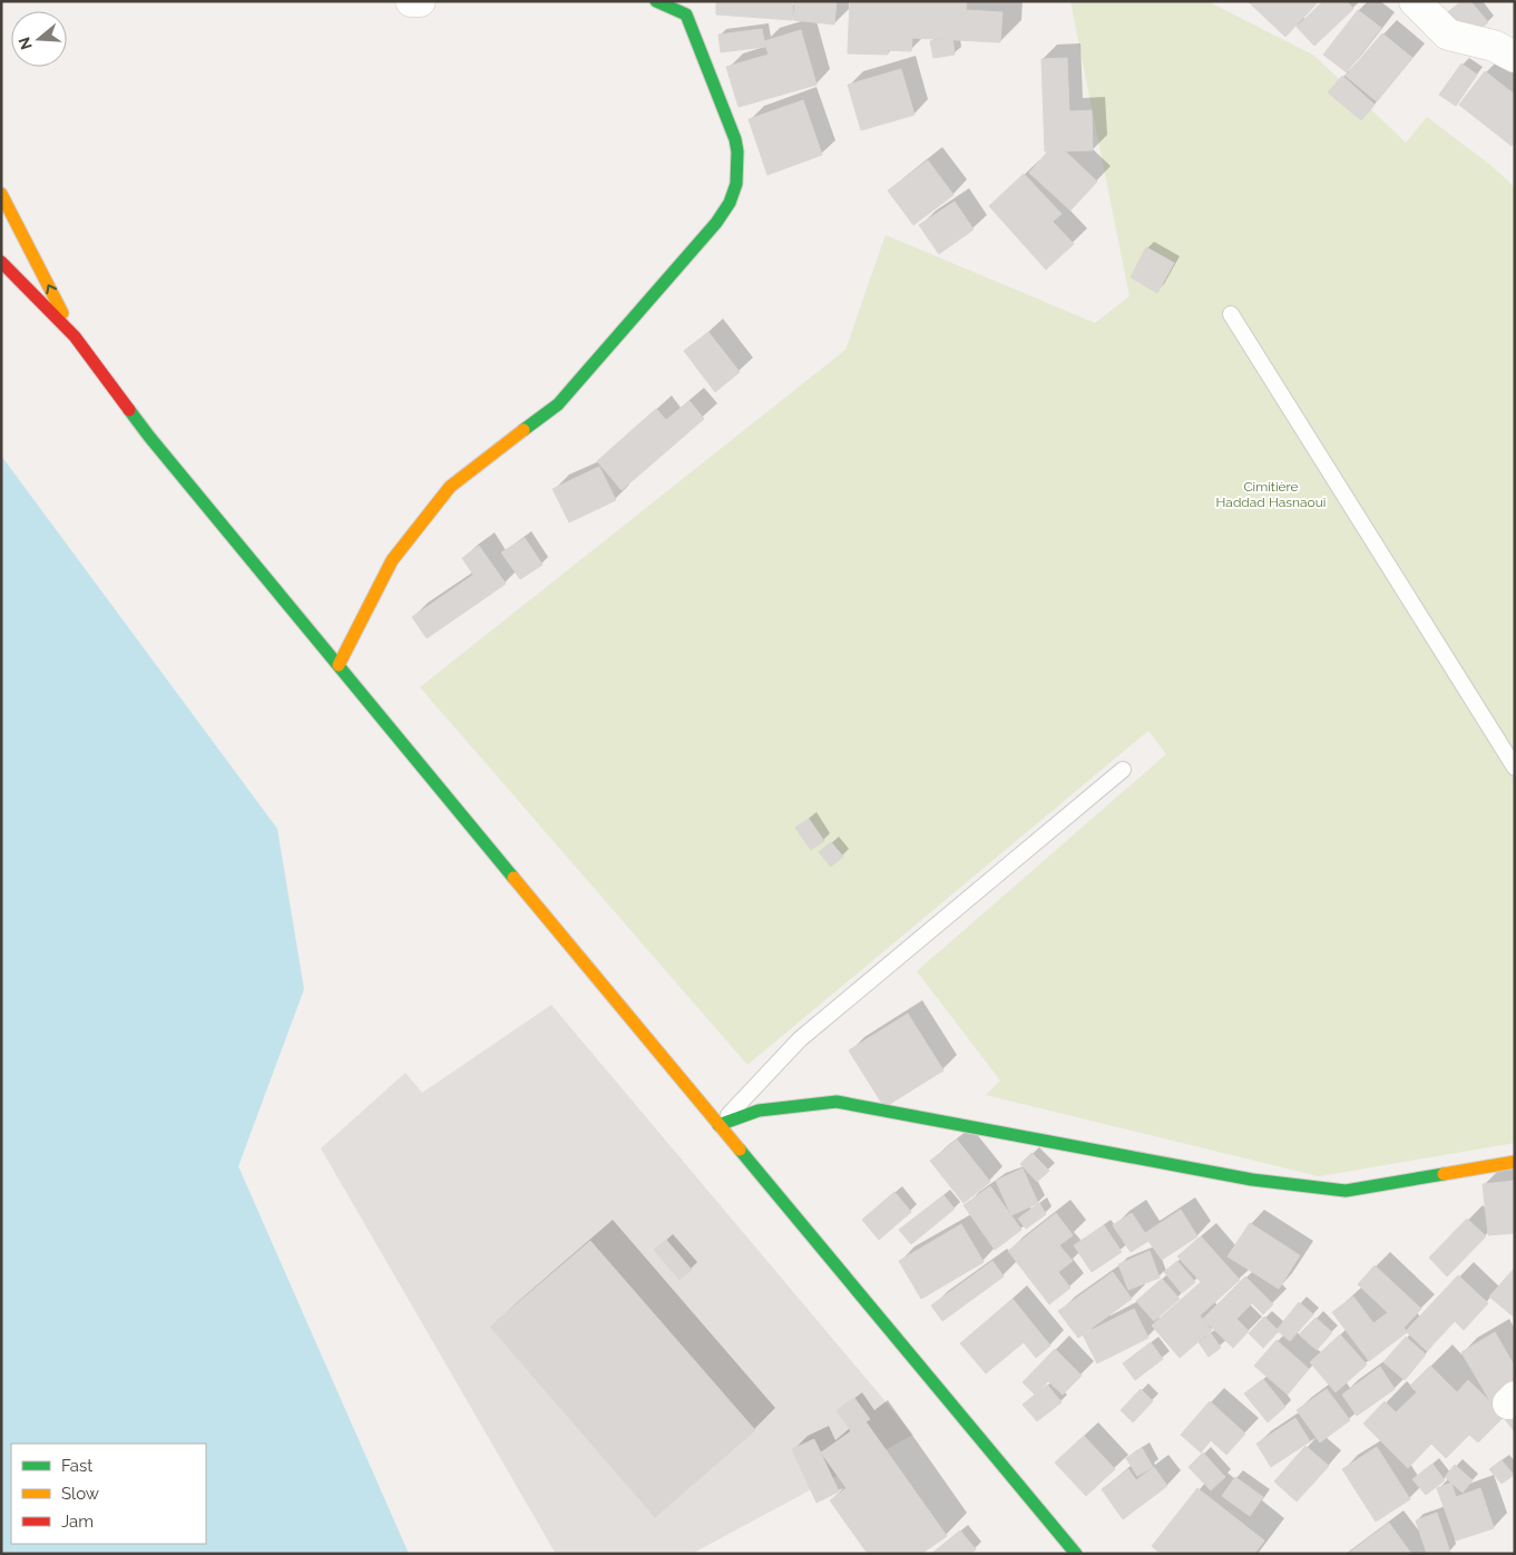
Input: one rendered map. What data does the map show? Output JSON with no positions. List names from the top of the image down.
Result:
{
  "parks": ["Cimitière Haddad Hasnaoui"],
  "legend": ["Fast", "Slow", "Jam"],
  "north": "left"
}
